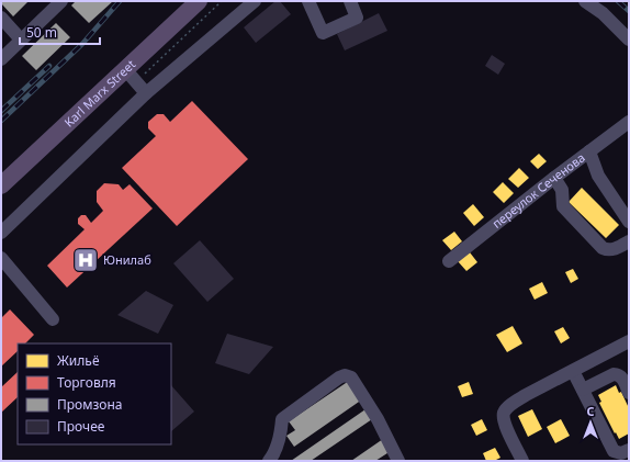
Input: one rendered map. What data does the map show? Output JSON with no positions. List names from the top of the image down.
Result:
{
  "streets": {
    "main road": ["Karl Marx Street"],
    "street": ["переулок Сеченова"]
  },
  "places": {
    "hospital": ["Юнилаб"]
  },
  "legend": [
    "Жильё",
    "Торговля",
    "Промзона",
    "Прочее"
  ],
  "scale_bar": "50 m",
  "north": "top"
}
